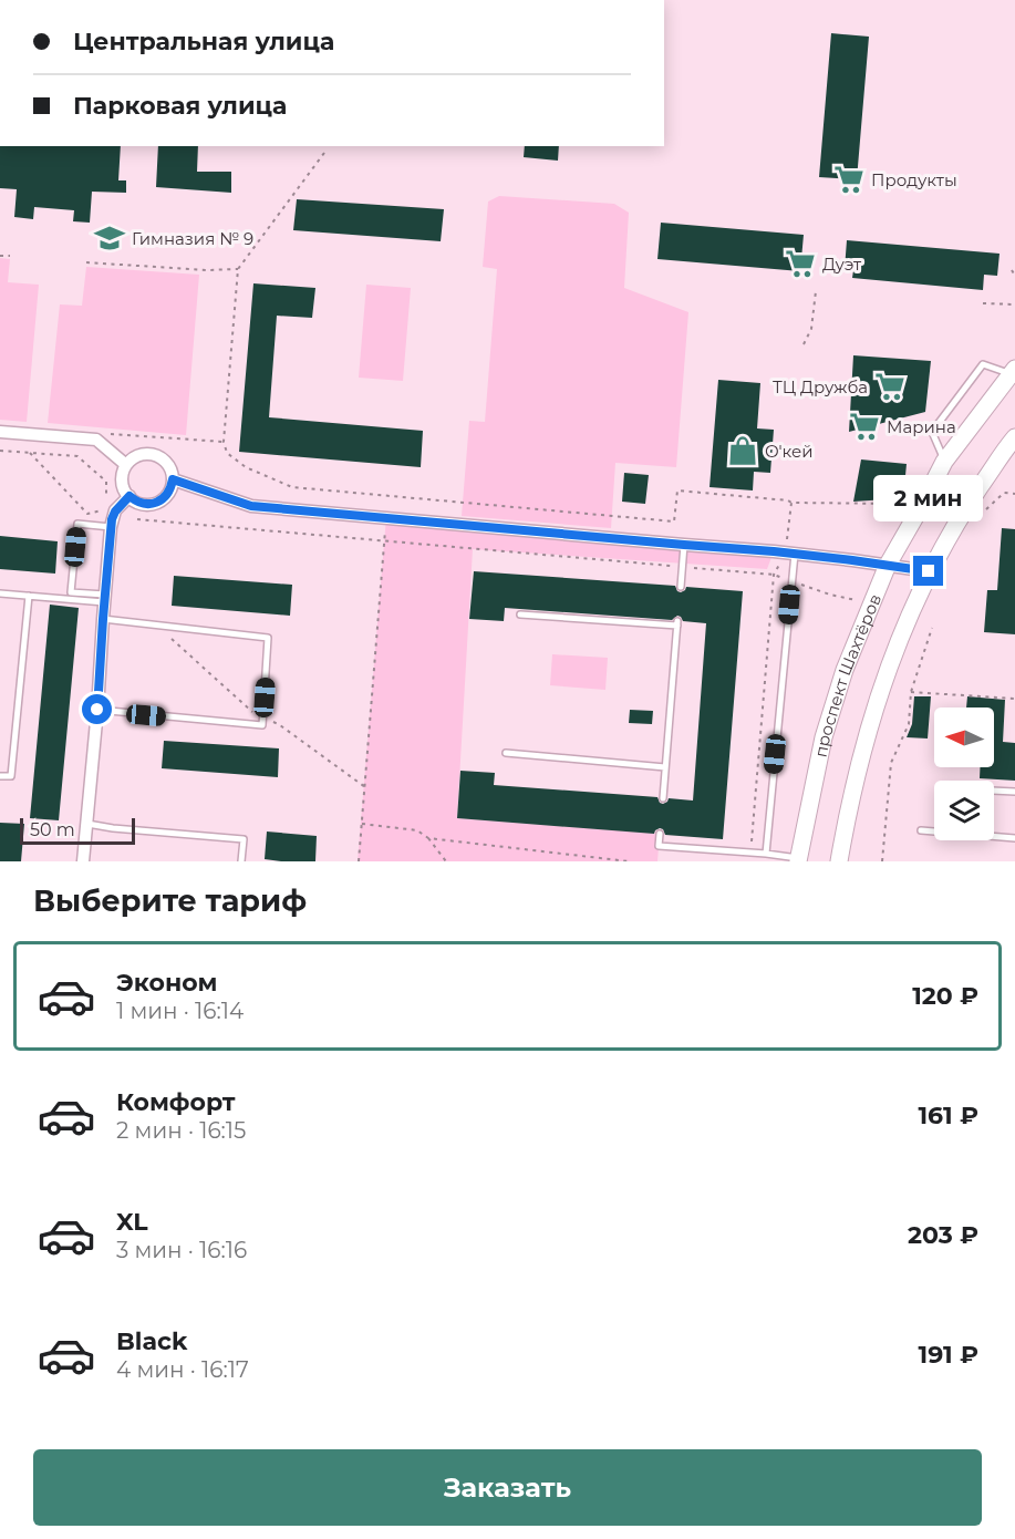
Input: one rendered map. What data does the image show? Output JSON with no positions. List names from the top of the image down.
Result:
{
  "streets": {
    "main road": ["проспект Шахтёров"]
  },
  "places": {
    "supermarket": [
      "Продукты",
      "Дуэт",
      "ТЦ Дружба",
      "Марина"
    ],
    "school or university": ["Гимназия № 9"],
    "shop": ["О'кей"]
  },
  "scale_bar": "50 m",
  "north": "left",
  "page": {
    "banner": ["Центральная улица", "Парковая улица"],
    "bubble": "2 мин",
    "scale": "50 m",
    "heading": "Выберите тариф",
    "list": [
      {
        "name": "Эконом",
        "note": "1 мин · 16:14",
        "value": "120 ₽"
      },
      {
        "name": "Комфорт",
        "note": "2 мин · 16:15",
        "value": "161 ₽"
      },
      {
        "name": "XL",
        "note": "3 мин · 16:16",
        "value": "203 ₽"
      },
      {
        "name": "Black",
        "note": "4 мин · 16:17",
        "value": "191 ₽"
      }
    ],
    "buttons": "Заказать"
  }
}
